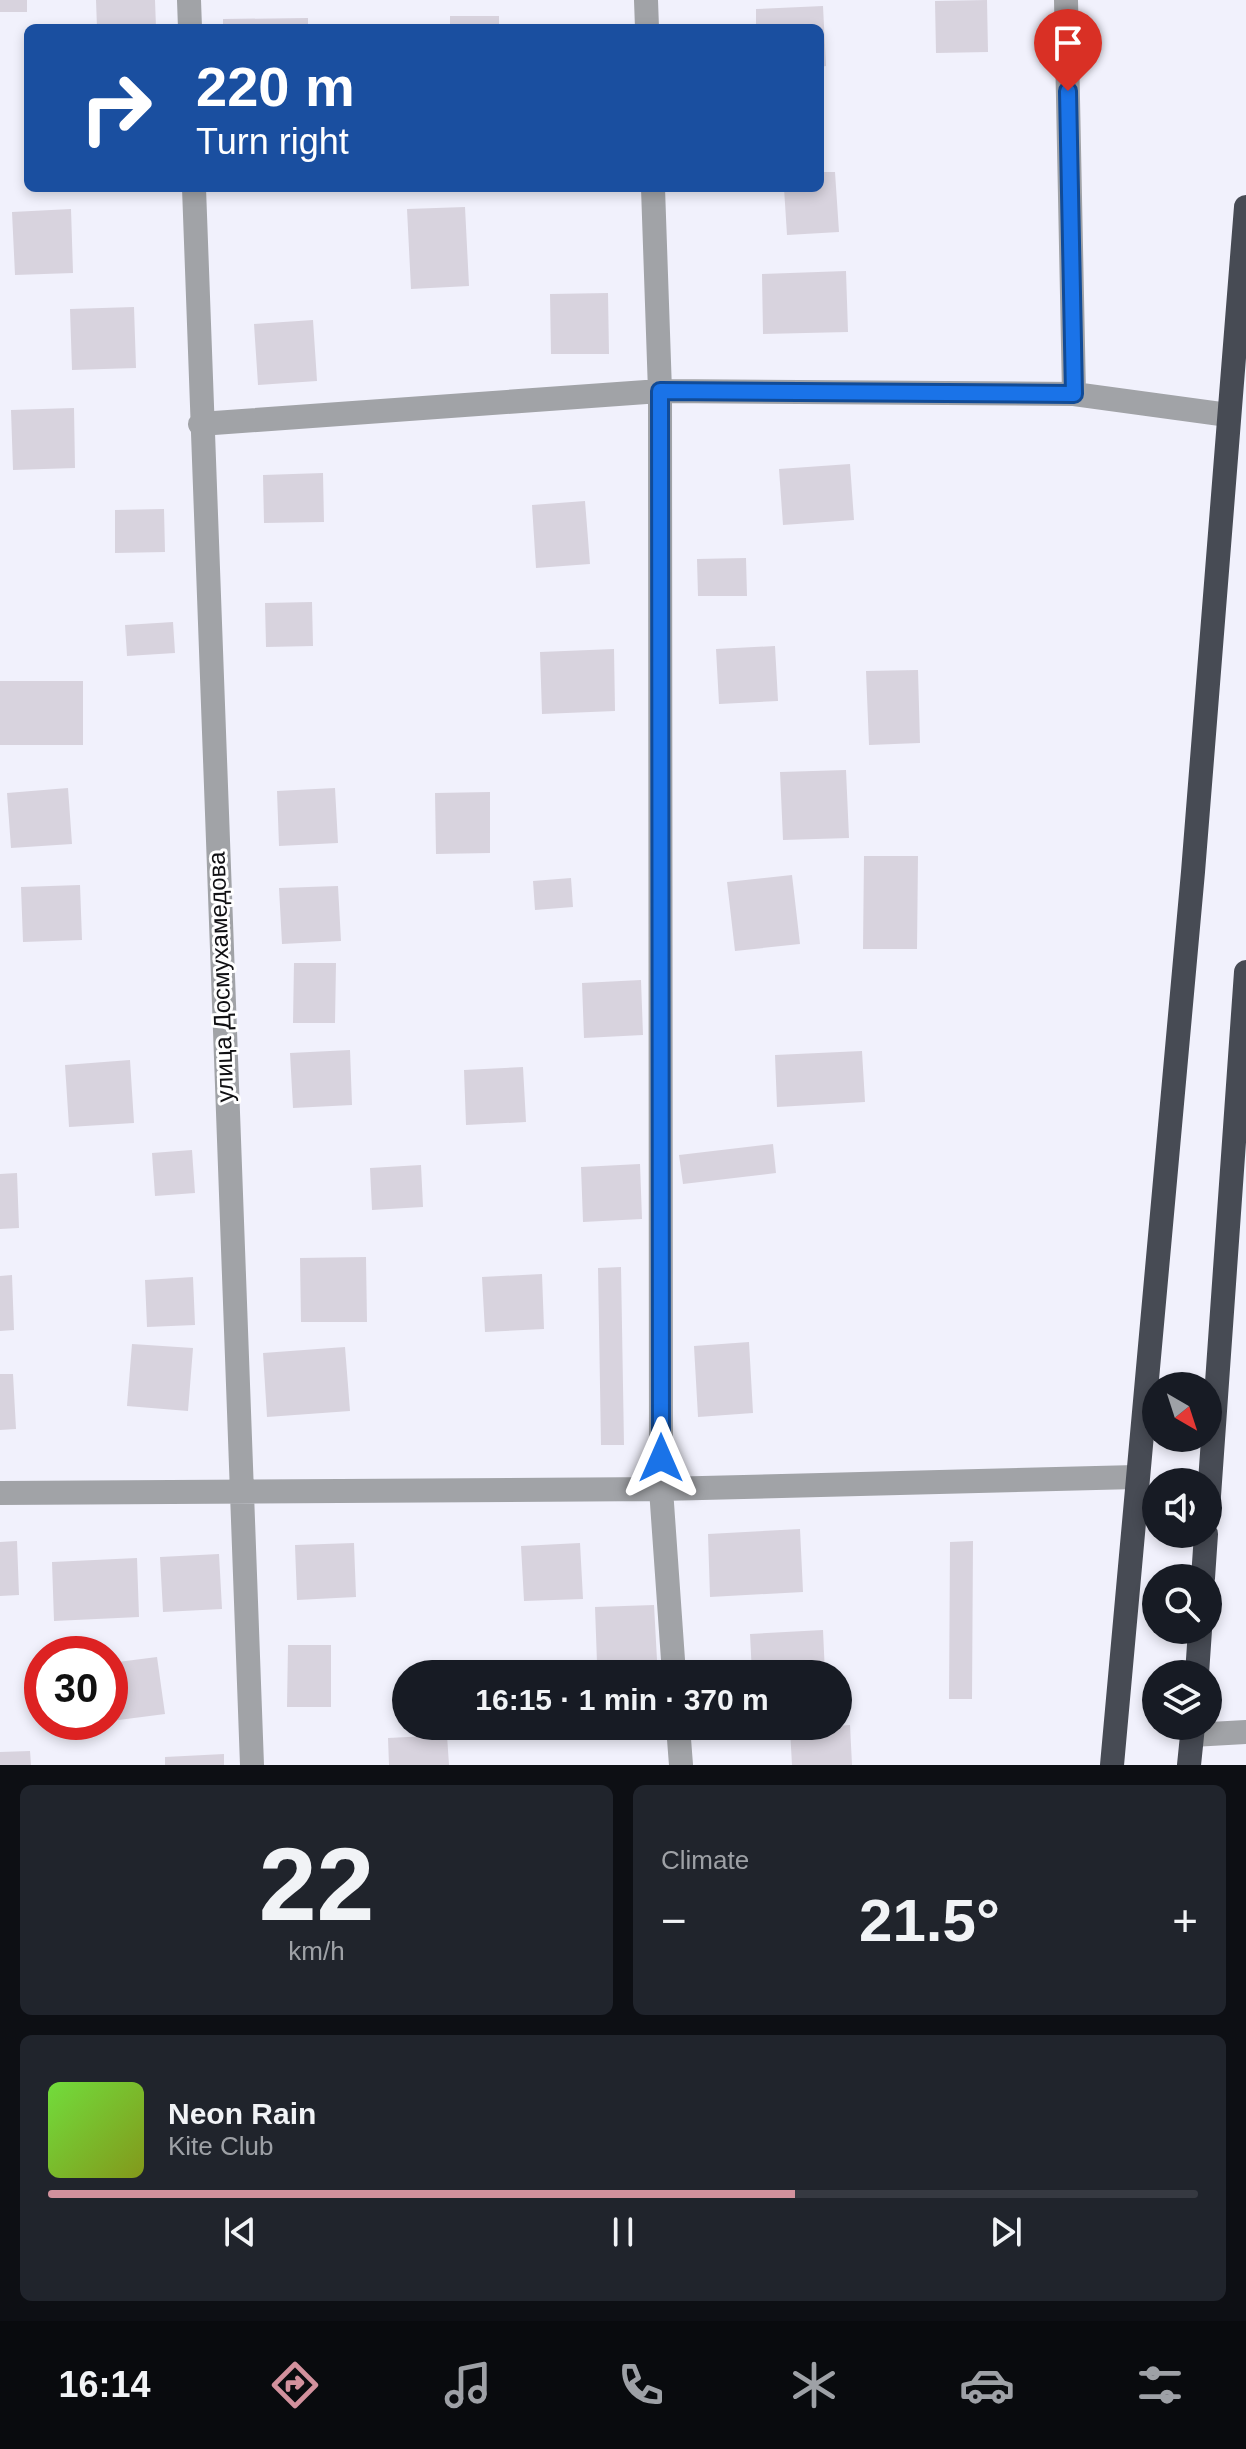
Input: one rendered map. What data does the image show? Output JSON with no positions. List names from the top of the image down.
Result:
{
  "streets": {
    "street": ["улица Досмухамедова"]
  },
  "north": "bottom right",
  "page": {
    "turn": ["220 m", "Turn right"],
    "limit": "30",
    "trip": "16:15 · 1 min · 370 m",
    "tile": [
      ["22", "km/h"],
      "Climate"
    ],
    "heat": ["−", "21.5°", "+"],
    "song": ["Neon Rain", "Kite Club"],
    "tabs": "16:14"
  }
}
